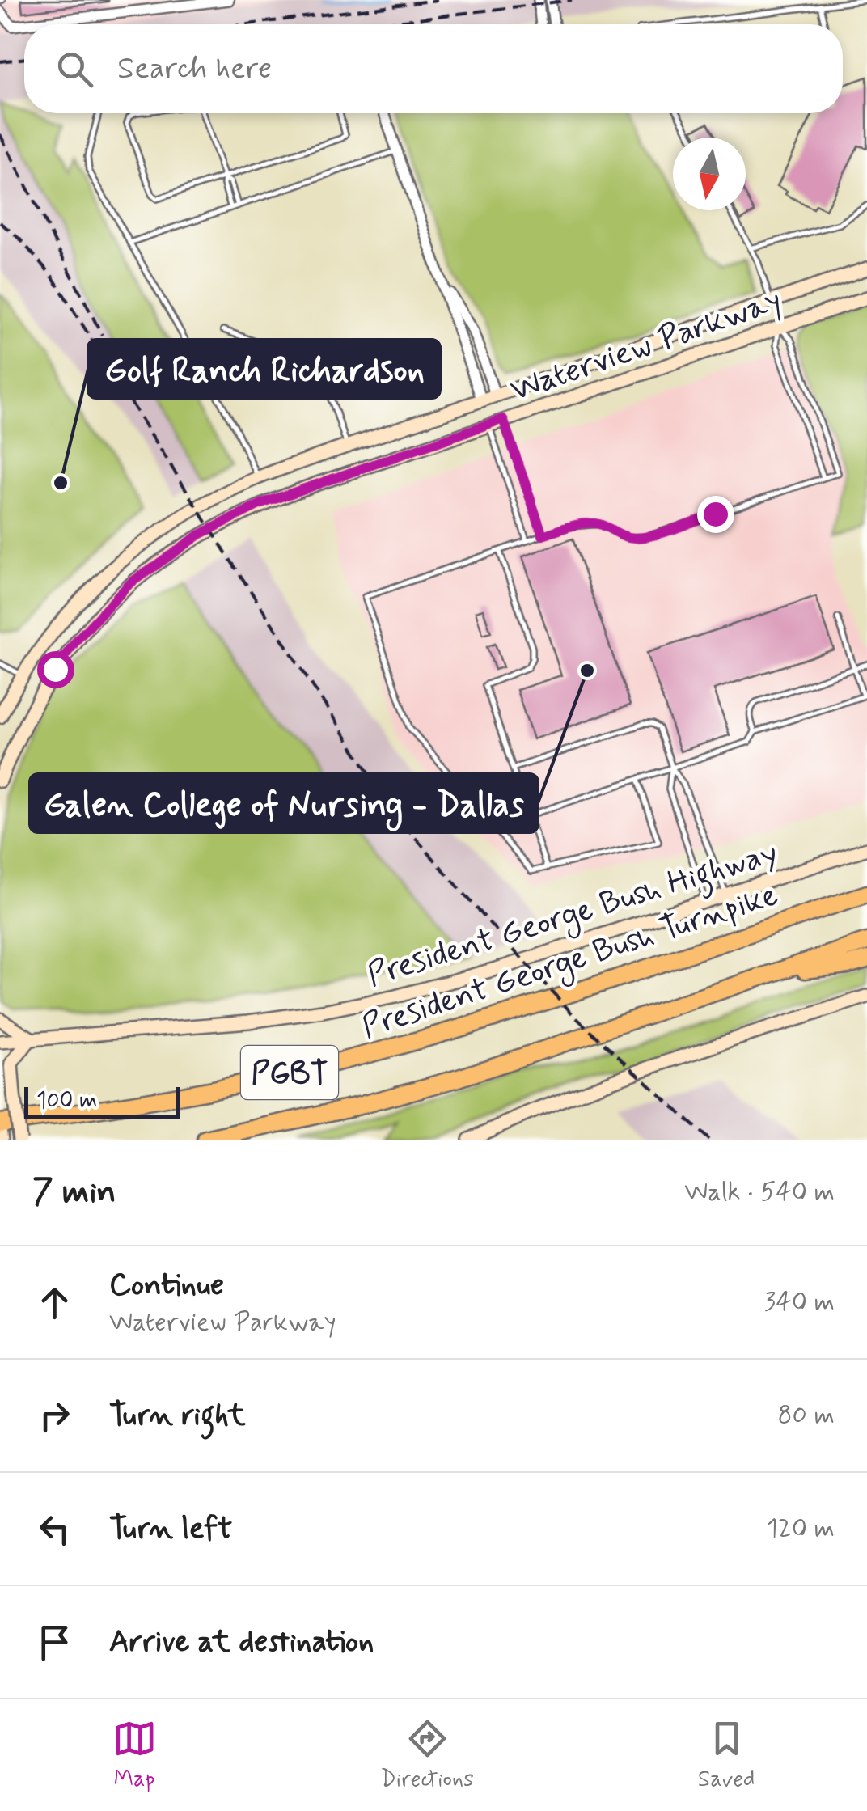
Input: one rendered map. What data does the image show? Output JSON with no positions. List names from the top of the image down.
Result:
{
  "streets": {
    "highway": ["President George Bush Turnpike", "PGBT"],
    "main road": ["Waterview Parkway", "President George Bush Highway"]
  },
  "places": ["Golf Ranch Richardson", "Galen College of Nursing - Dallas"],
  "scale_bar": "100 m",
  "north": "bottom",
  "page": {
    "search": "Search here",
    "scale": "100 m",
    "heading": ["7 min", "Walk · 540 m"],
    "list": [
      ["Continue", "Waterview Parkway", "340 m"],
      ["Turn right", "80 m"],
      ["Turn left", "120 m"],
      "Arrive at destination"
    ],
    "nav": ["Map", "Directions", "Saved"]
  }
}
